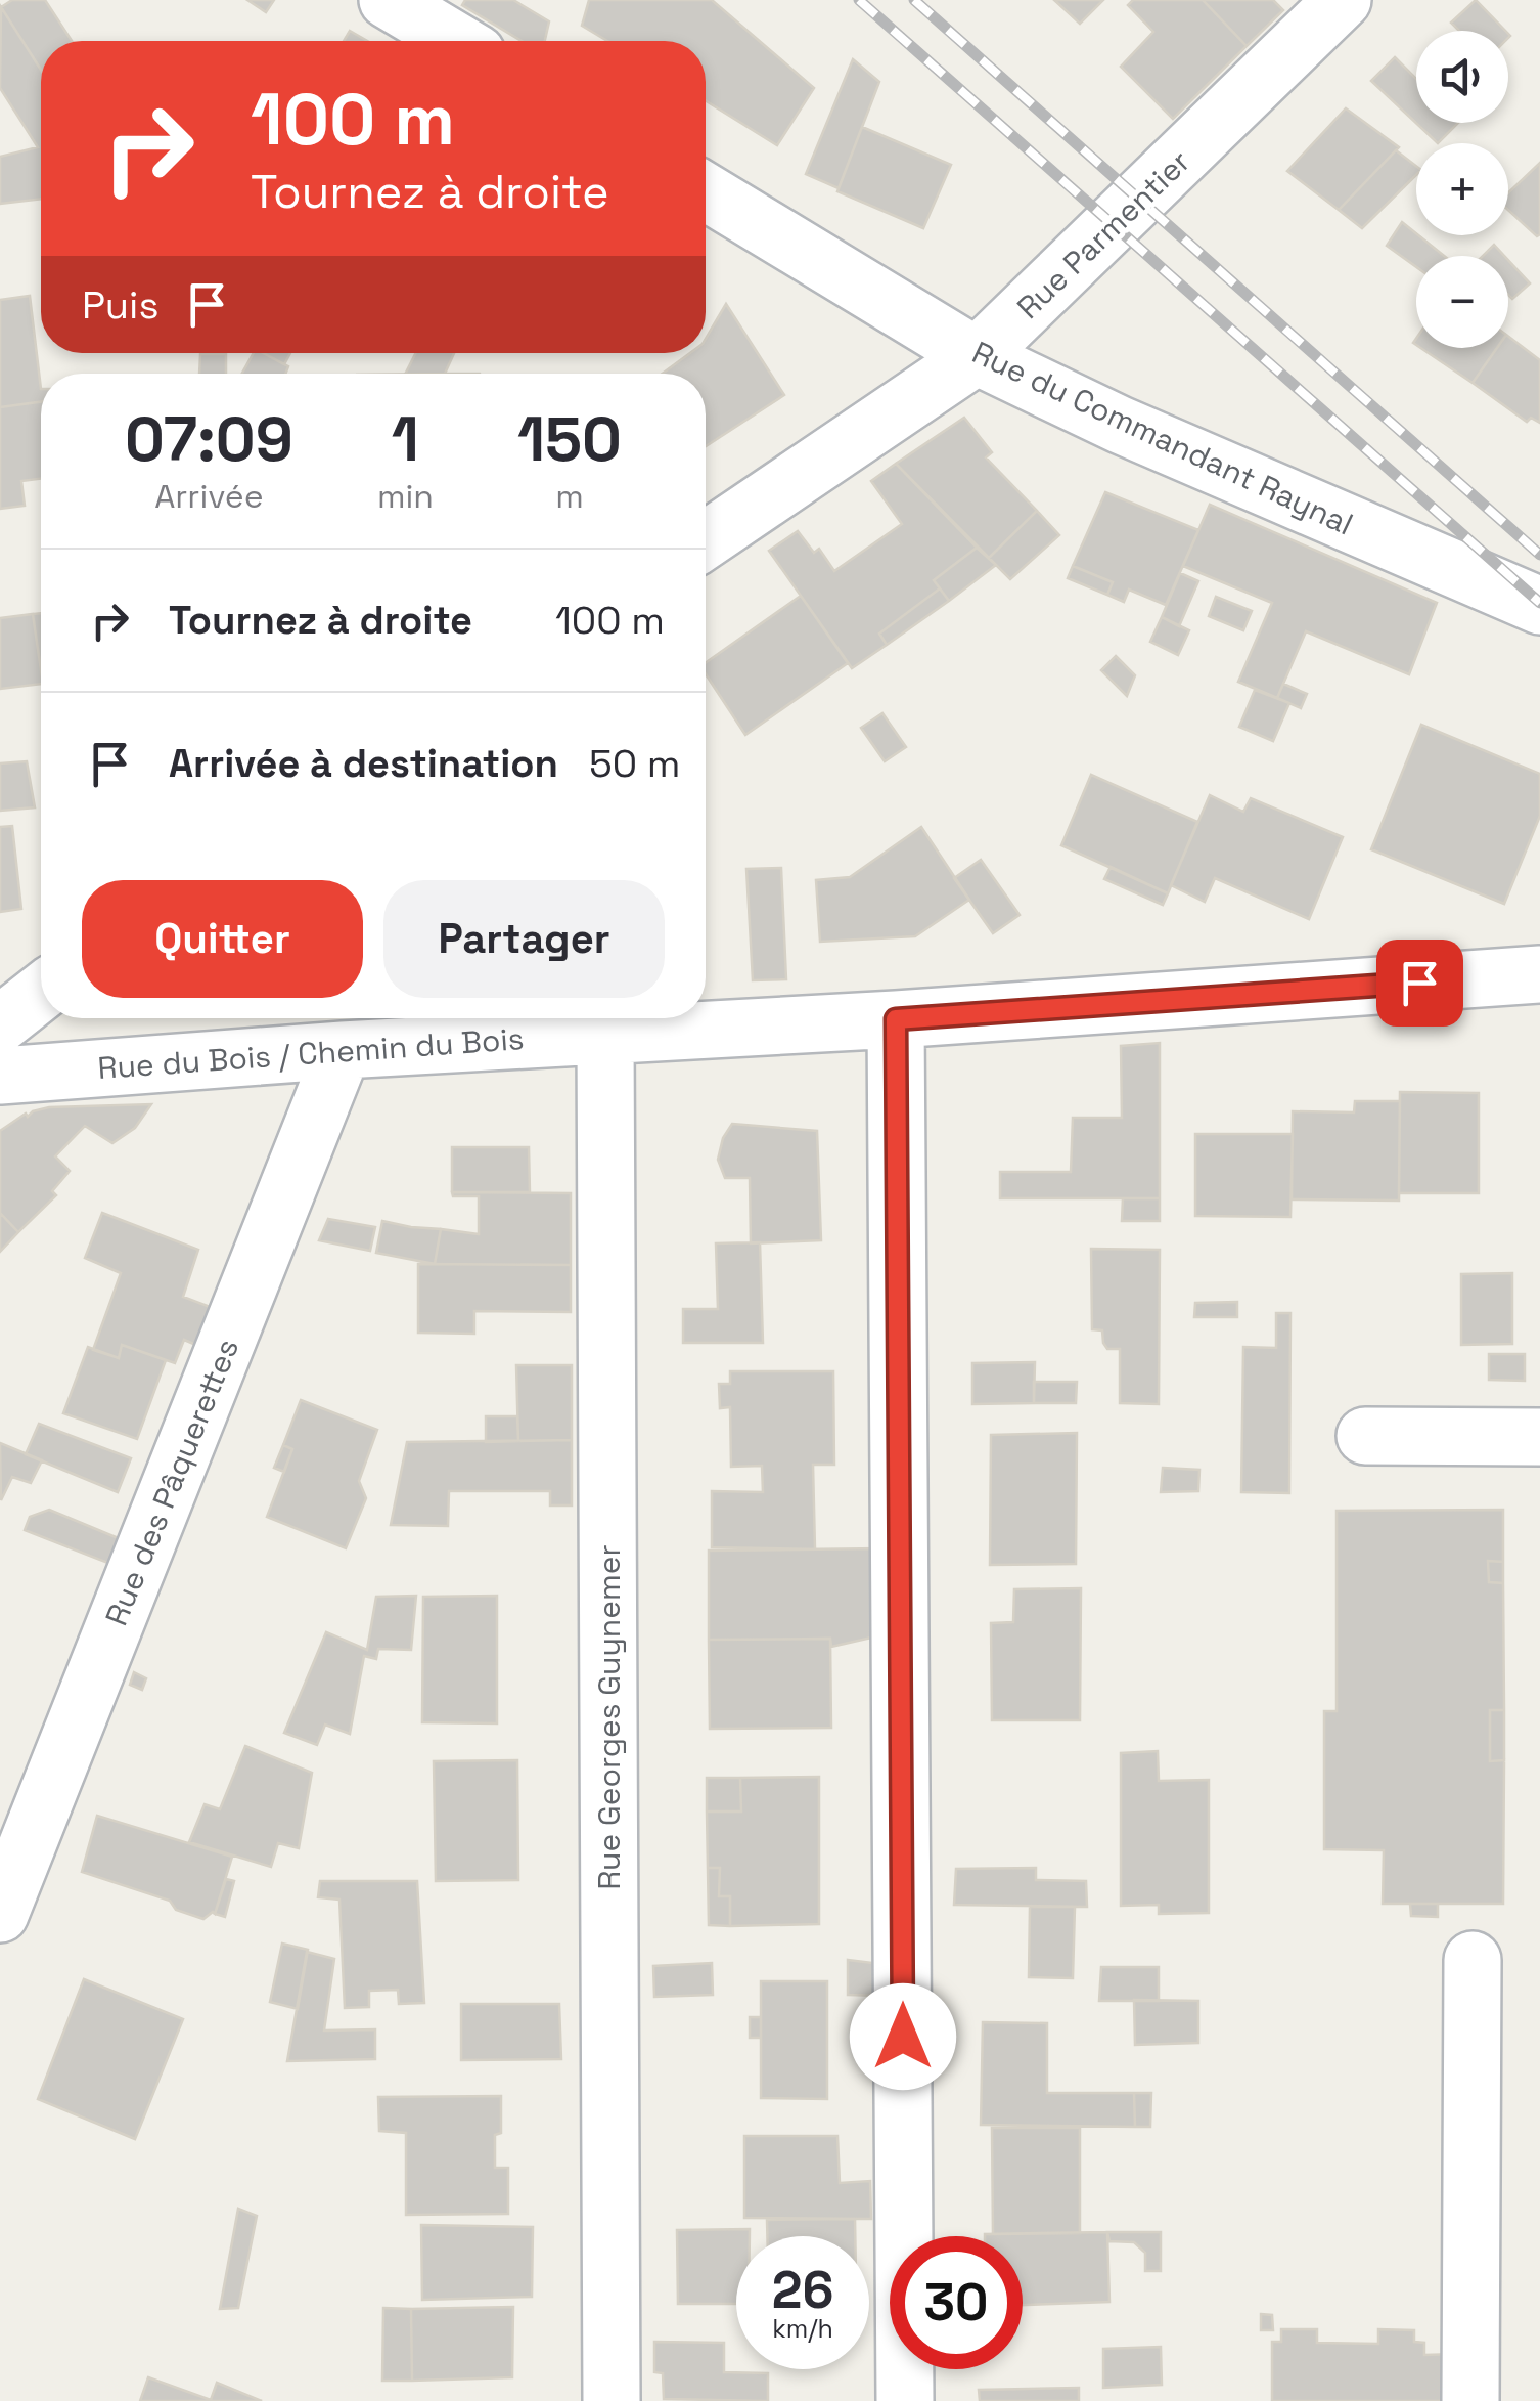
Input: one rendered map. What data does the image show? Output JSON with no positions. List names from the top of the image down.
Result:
{
  "streets": {
    "street": [
      "Rue Parmentier",
      "Rue du Commandant Raynal",
      "Rue du Bois / Chemin du Bois",
      "Rue des Pâquerettes",
      "Rue Georges Guynemer"
    ]
  },
  "crossings": [
    ["Rue Parmentier", "Rue du Commandant Raynal"],
    ["Rue du Bois / Chemin du Bois", "Rue des Pâquerettes"],
    ["Rue du Bois / Chemin du Bois", "Rue Georges Guynemer"]
  ],
  "page": {
    "map_buttons": ["+", "−"],
    "turn": ["100 m", "Tournez à droite"],
    "then": "Puis",
    "eta": [
      "07:09",
      "Arrivée",
      "1",
      "min",
      "150",
      "m"
    ],
    "list": [
      {
        "name": "Tournez à droite",
        "value": "100 m"
      },
      {
        "name": "Arrivée à destination",
        "value": "50 m"
      }
    ],
    "buttons": ["Quitter", "Partager"],
    "speed": "26 km/h",
    "limit": "30"
  }
}
